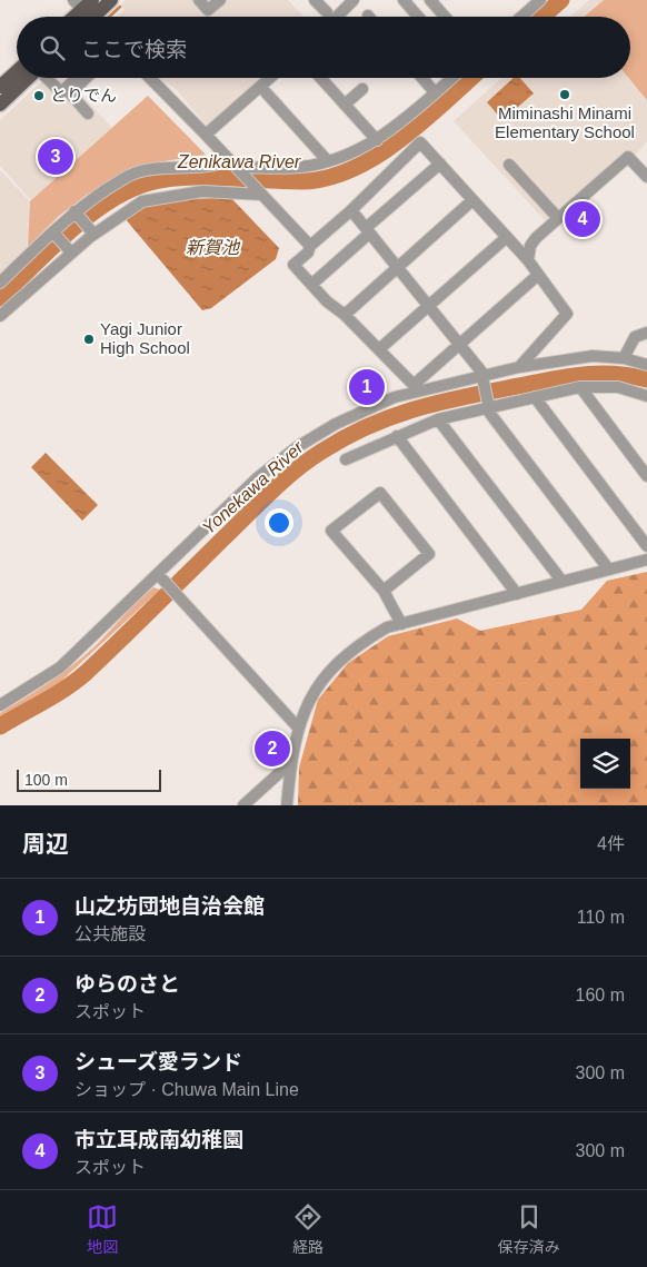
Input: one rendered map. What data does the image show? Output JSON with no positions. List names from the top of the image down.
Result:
{
  "water": ["Zenikawa River", "新賀池", "Yonekawa River"],
  "places": ["Miminashi Minami Elementary School", "とりでん", "Yagi Junior High School"],
  "scale_bar": "100 m",
  "page": {
    "search": "ここで検索",
    "pins": [
      "3",
      "4",
      "1",
      "2"
    ],
    "scale": "100 m",
    "heading": ["周辺", "4件"],
    "list": [
      {
        "mark": "1",
        "name": "山之坊団地自治会館",
        "note": "公共施設",
        "value": "110 m"
      },
      {
        "mark": "2",
        "name": "ゆらのさと",
        "note": "スポット",
        "value": "160 m"
      },
      {
        "mark": "3",
        "name": "シューズ愛ランド",
        "note": "ショップ · Chuwa Main Line",
        "value": "300 m"
      },
      {
        "mark": "4",
        "name": "市立耳成南幼稚園",
        "note": "スポット",
        "value": "300 m"
      }
    ],
    "nav": ["地図", "経路", "保存済み"]
  }
}
